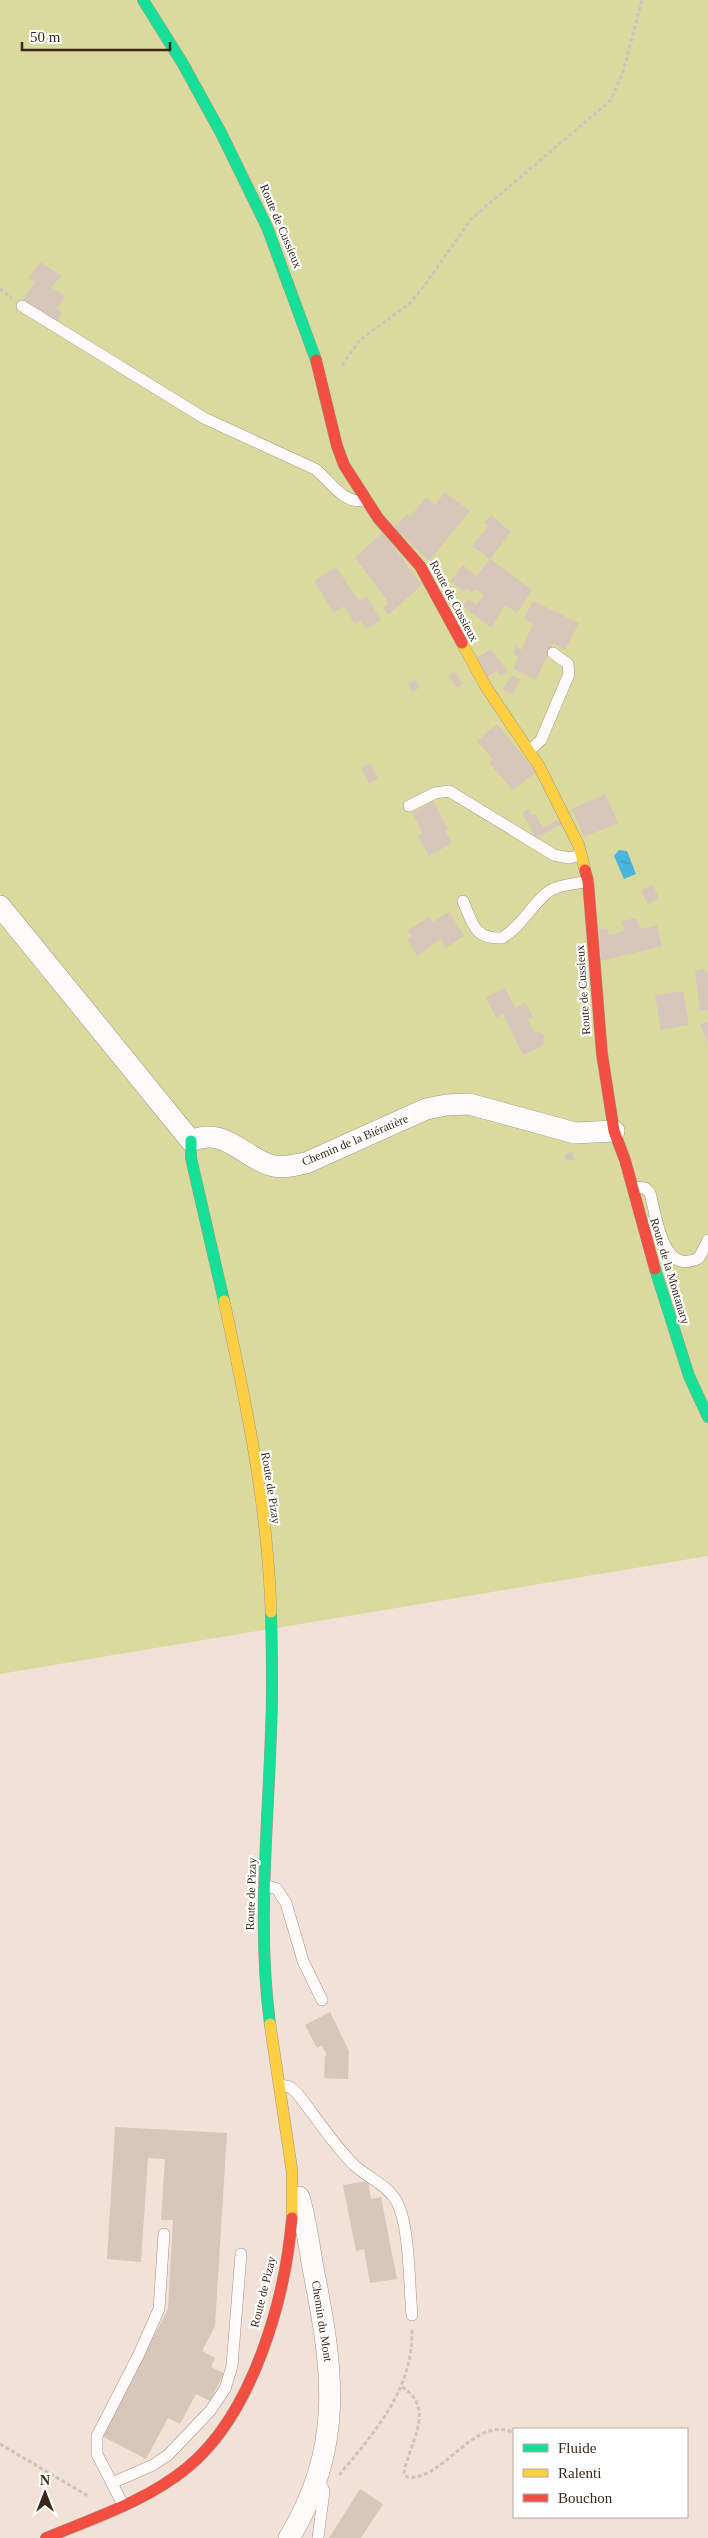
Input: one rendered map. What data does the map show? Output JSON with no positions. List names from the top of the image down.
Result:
{
  "streets": {
    "street": [
      "Route de Cussieux",
      "Chemin de la Biératière",
      "Route de la Montanary",
      "Route de Pizay",
      "Chemin du Mont"
    ]
  },
  "crossings": [
    ["Route de Cussieux", "Chemin de la Biératière"],
    ["Route de Cussieux", "Route de la Montanary"],
    ["Chemin de la Biératière", "Route de la Montanary"],
    ["Chemin de la Biératière", "Route de Pizay"],
    ["Route de Pizay", "Chemin du Mont"]
  ],
  "legend": ["Fluide", "Ralenti", "Bouchon"],
  "scale_bar": "50 m",
  "north": "top"
}
